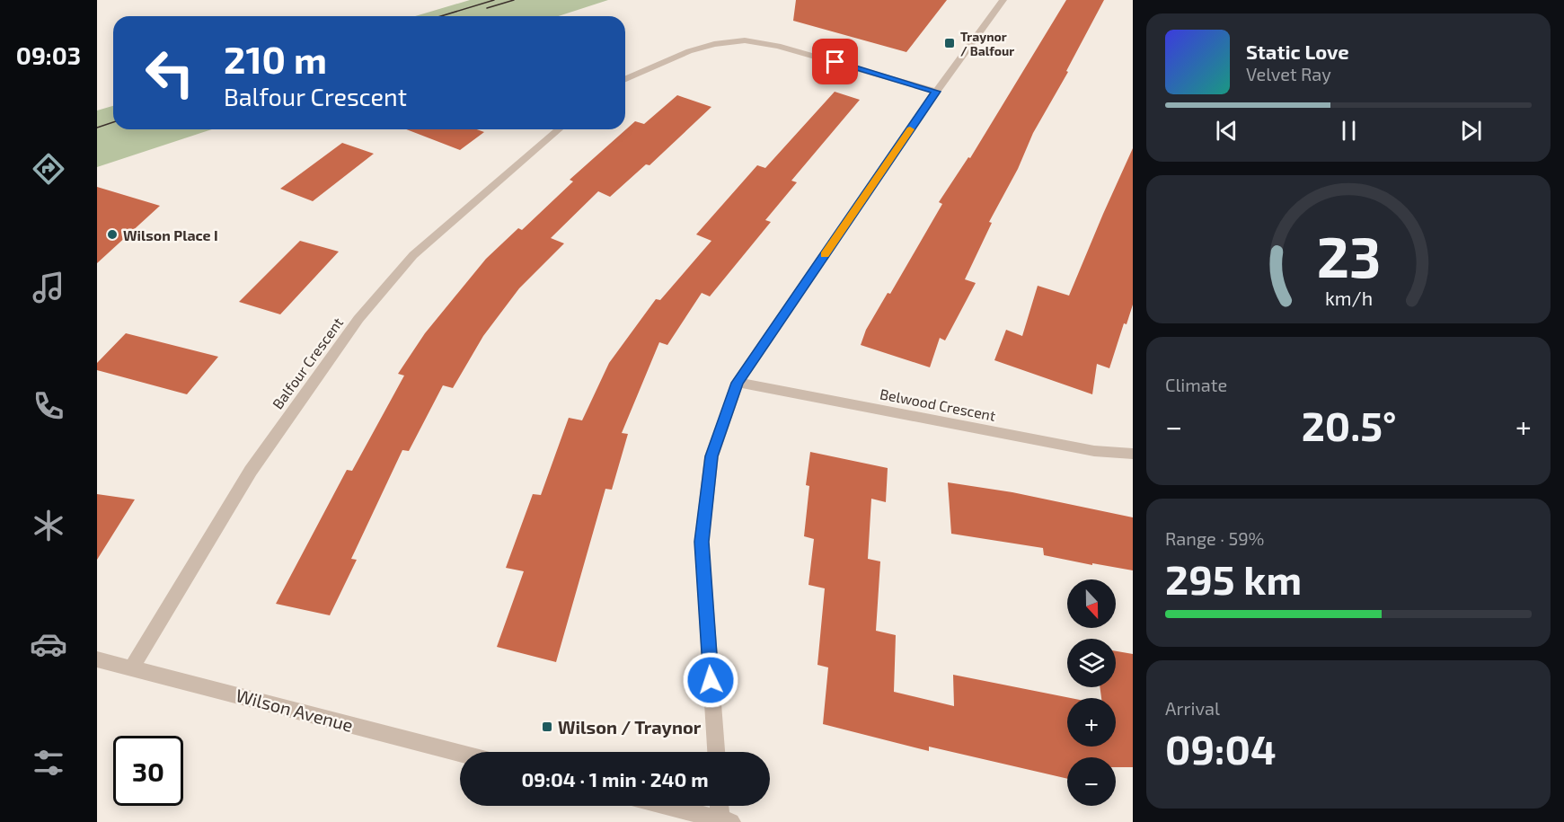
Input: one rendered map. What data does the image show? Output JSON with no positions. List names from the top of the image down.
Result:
{
  "streets": {
    "street": ["Balfour Crescent", "Belwood Crescent", "Wilson Avenue"]
  },
  "crossings": [
    ["Balfour Crescent", "Wilson Avenue"]
  ],
  "places": {
    "transit": ["Traynor / Balfour", "Wilson / Traynor"],
    "other": ["Wilson Place I"]
  },
  "north": "bottom",
  "page": {
    "tabs": "09:03",
    "turn": ["210 m", "Balfour Crescent"],
    "song": ["Static Love", "Velvet Ray"],
    "tile": [
      "Climate",
      ["Range · 59%", "295 km"],
      ["Arrival", "09:04"]
    ],
    "heat": ["−", "20.5°", "+"],
    "map_buttons": ["+", "−"],
    "limit": "30",
    "trip": "09:04 · 1 min · 240 m",
    "gauge": ["23", "km/h"]
  }
}
